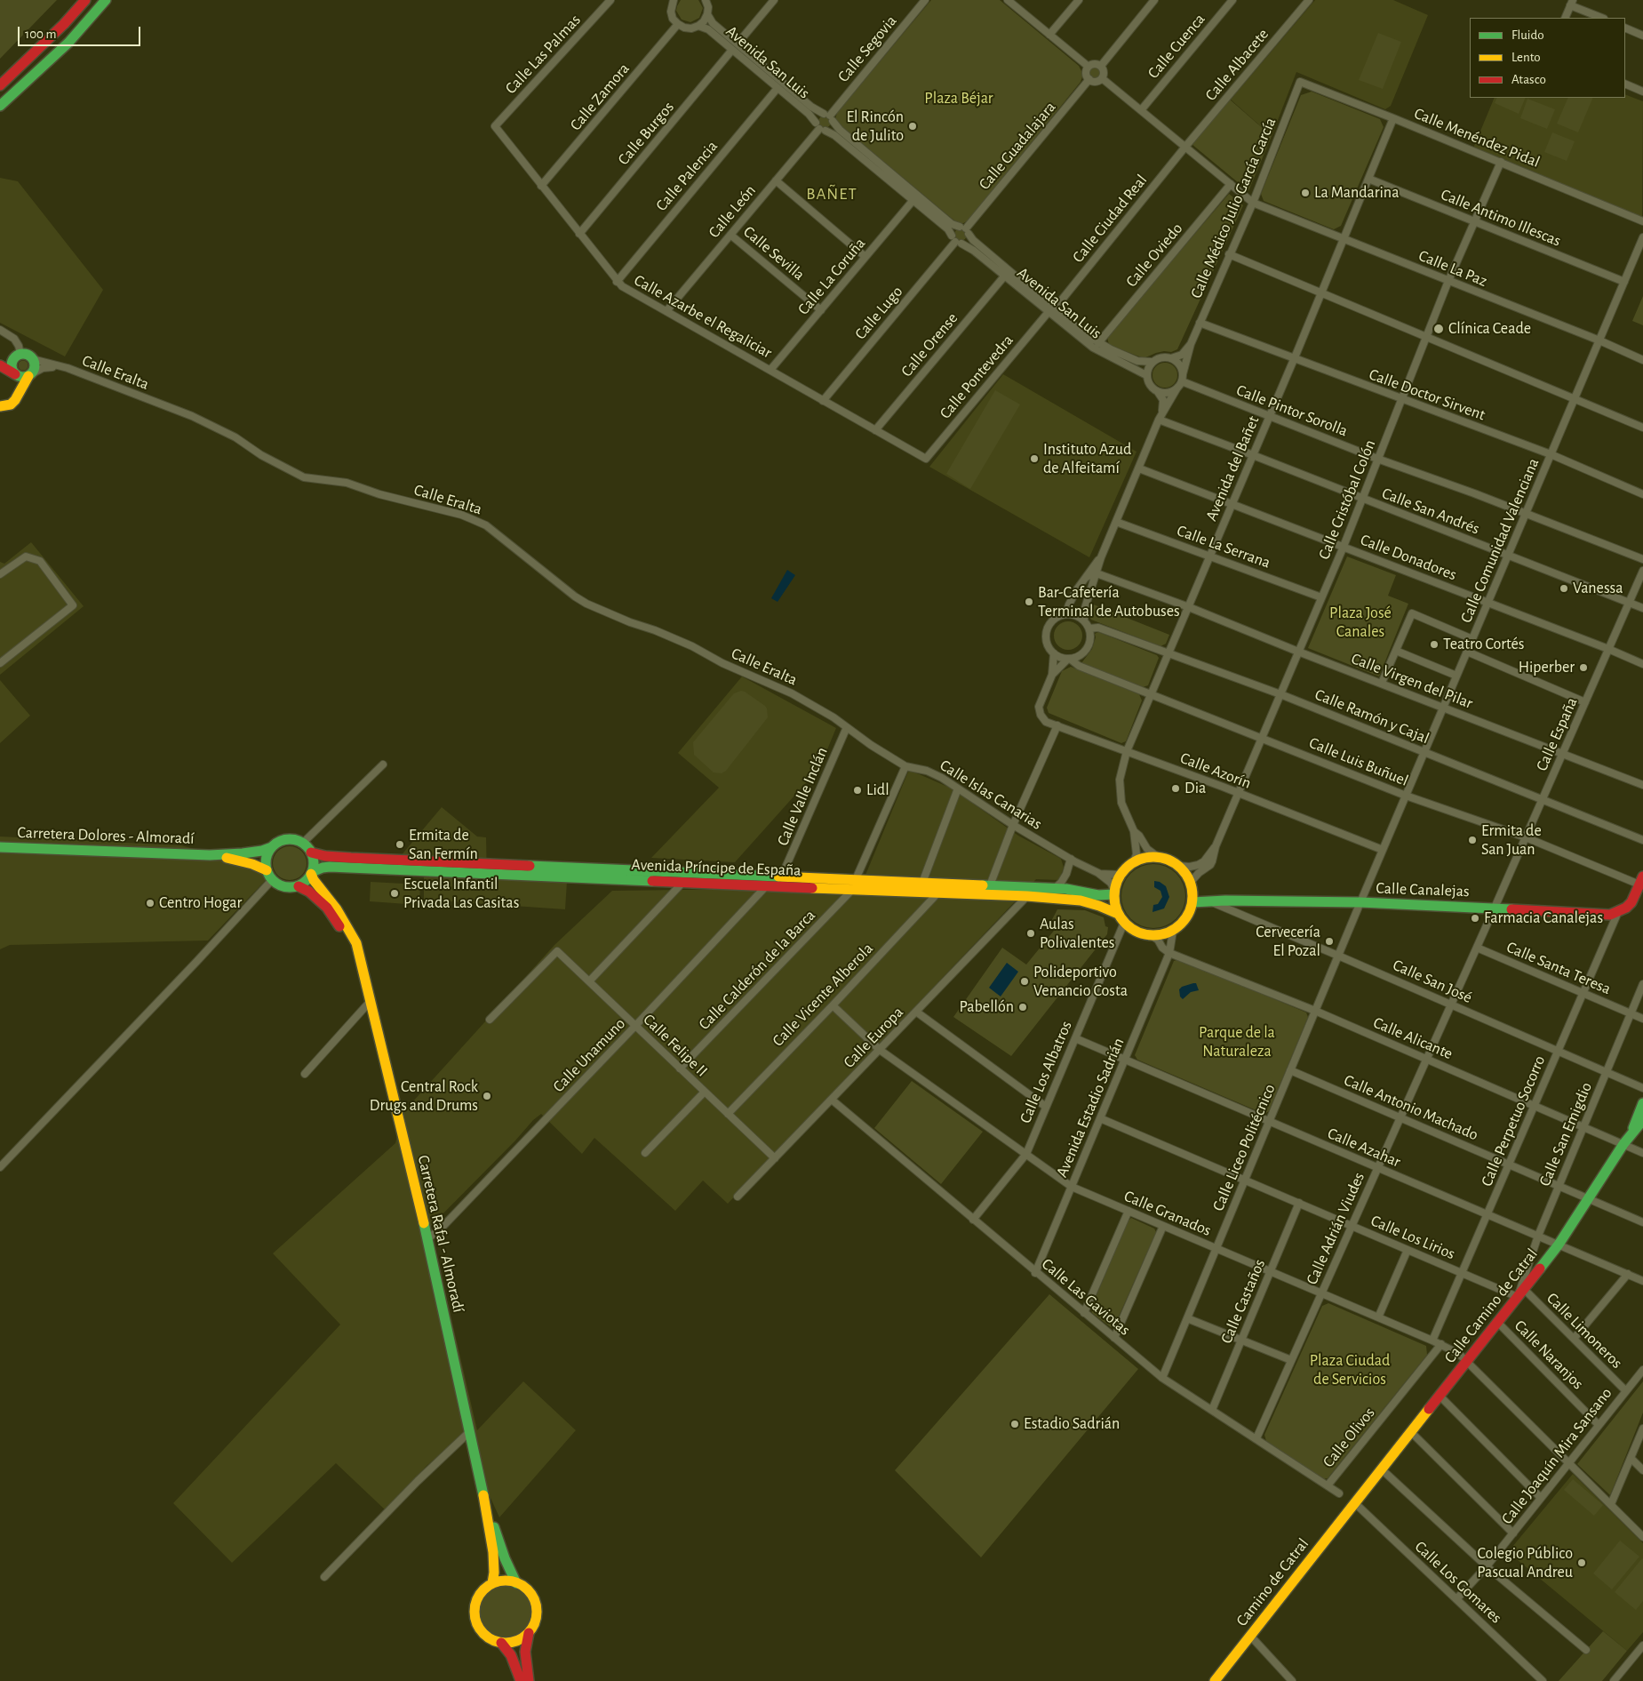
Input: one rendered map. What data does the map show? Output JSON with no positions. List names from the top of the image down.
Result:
{
  "streets": {
    "main road": [
      "Carretera Dolores - Almoradí",
      "Avenida Príncipe de España",
      "Calle Canalejas",
      "Carretera Rafal - Almoradí",
      "Calle Camino de Catral",
      "Camino de Catral"
    ],
    "street": [
      "Calle Cuenca",
      "Calle Segovia",
      "Calle Las Palmas",
      "Avenida San Luis",
      "Calle Albacete",
      "Calle Zamora",
      "Calle Burgos",
      "Calle Menéndez Pidal",
      "Calle Guadalajara",
      "Calle Palencia",
      "Calle Médico Julio García García",
      "Calle León",
      "Calle Antimo Illescas",
      "Calle Ciudad Real",
      "Calle Sevilla",
      "Calle Oviedo",
      "Calle La Paz",
      "Calle La Coruña",
      "Calle Lugo",
      "Calle Azarbe el Regaliciar",
      "Calle Orense",
      "Calle Eralta",
      "Calle Pontevedra",
      "Calle Doctor Sirvent",
      "Calle Pintor Sorolla",
      "Avenida del Bañet",
      "Calle Cristóbal Colón",
      "Calle San Andrés",
      "Calle Comunidad Valenciana",
      "Calle La Serrana",
      "Calle Donadores",
      "Calle Virgen del Pilar",
      "Calle Ramón y Cajal",
      "Calle España",
      "Calle Luis Buñuel",
      "Calle Azorín",
      "Calle Islas Canarias",
      "Calle Valle Inclán",
      "Calle Santa Teresa",
      "Calle Calderón de la Barca",
      "Calle San José",
      "Calle Vicente Alberola",
      "Calle Europa",
      "Calle Alicante",
      "Calle Felipe II",
      "Calle Unamuno",
      "Calle Los Albatros",
      "Avenida Estadio Sadrián",
      "Calle Antonio Machado",
      "Calle Perpetuo Socorro",
      "Calle San Emigdio",
      "Calle Liceo Politécnico",
      "Calle Azahar",
      "Calle Granados",
      "Calle Adrián Viudes",
      "Calle Los Lirios",
      "Calle Las Gaviotas",
      "Calle Castaños",
      "Calle Limoneros",
      "Calle Naranjos",
      "Calle Olivos",
      "Calle Joaquín Mira Sansano",
      "Calle Los Gomares"
    ]
  },
  "crossings": [
    ["Calle Cuenca", "Calle La Paz"],
    ["Calle Segovia", "Avenida San Luis"],
    ["Calle Las Palmas", "Calle Azarbe el Regaliciar"],
    ["Avenida San Luis", "Calle Burgos"],
    ["Avenida San Luis", "Calle Guadalajara"],
    ["Avenida San Luis", "Calle Palencia"],
    ["Avenida San Luis", "Calle Médico Julio García García"],
    ["Avenida San Luis", "Calle León"],
    ["Avenida San Luis", "Calle Ciudad Real"],
    ["Avenida San Luis", "Calle Oviedo"],
    ["Avenida San Luis", "Calle La Coruña"],
    ["Avenida San Luis", "Calle Lugo"],
    ["Avenida San Luis", "Calle Orense"],
    ["Avenida San Luis", "Calle Pontevedra"],
    ["Avenida San Luis", "Calle Pintor Sorolla"],
    ["Calle Albacete", "Calle Ciudad Real"],
    ["Calle Albacete", "Calle La Paz"],
    ["Calle Zamora", "Calle Azarbe el Regaliciar"],
    ["Calle Burgos", "Calle Azarbe el Regaliciar"],
    ["Calle Menéndez Pidal", "Calle Médico Julio García García"],
    ["Calle Menéndez Pidal", "Avenida del Bañet"],
    ["Calle Menéndez Pidal", "Calle Cristóbal Colón"],
    ["Calle Guadalajara", "Calle La Paz"],
    ["Calle Palencia", "Calle Azarbe el Regaliciar"],
    ["Calle Médico Julio García García", "Calle La Paz"],
    ["Calle Médico Julio García García", "Calle Doctor Sirvent"],
    ["Calle Médico Julio García García", "Calle Pintor Sorolla"],
    ["Calle Médico Julio García García", "Calle San Andrés"],
    ["Calle Médico Julio García García", "Calle La Serrana"],
    ["Calle Médico Julio García García", "Calle Donadores"],
    ["Calle Médico Julio García García", "Calle Virgen del Pilar"],
    ["Calle Médico Julio García García", "Calle Ramón y Cajal"],
    ["Calle Médico Julio García García", "Calle Luis Buñuel"],
    ["Calle León", "Calle Sevilla"],
    ["Calle León", "Calle Azarbe el Regaliciar"],
    ["Calle Antimo Illescas", "Avenida del Bañet"],
    ["Calle Antimo Illescas", "Calle Cristóbal Colón"],
    ["Calle Antimo Illescas", "Calle Comunidad Valenciana"],
    ["Calle Ciudad Real", "Calle La Paz"],
    ["Calle Sevilla", "Calle La Coruña"],
    ["Calle Oviedo", "Calle La Paz"],
    ["Calle La Paz", "Avenida del Bañet"],
    ["Calle La Paz", "Calle Cristóbal Colón"],
    ["Calle La Paz", "Calle Comunidad Valenciana"],
    ["Calle La Coruña", "Calle Azarbe el Regaliciar"],
    ["Calle Lugo", "Calle Azarbe el Regaliciar"],
    ["Calle Azarbe el Regaliciar", "Calle Orense"],
    ["Calle Azarbe el Regaliciar", "Calle Pontevedra"],
    ["Calle Eralta", "Calle Islas Canarias"],
    ["Calle Eralta", "Calle Valle Inclán"],
    ["Calle Doctor Sirvent", "Avenida del Bañet"],
    ["Calle Doctor Sirvent", "Calle Cristóbal Colón"],
    ["Calle Doctor Sirvent", "Calle Comunidad Valenciana"],
    ["Calle Pintor Sorolla", "Avenida del Bañet"],
    ["Calle Pintor Sorolla", "Calle Cristóbal Colón"],
    ["Calle Pintor Sorolla", "Calle Comunidad Valenciana"],
    ["Avenida del Bañet", "Calle Cristóbal Colón"],
    ["Avenida del Bañet", "Calle San Andrés"],
    ["Avenida del Bañet", "Calle La Serrana"],
    ["Avenida del Bañet", "Calle Donadores"],
    ["Avenida del Bañet", "Calle Virgen del Pilar"],
    ["Avenida del Bañet", "Calle Ramón y Cajal"],
    ["Avenida del Bañet", "Calle Luis Buñuel"],
    ["Avenida del Bañet", "Calle Azorín"],
    ["Avenida del Bañet", "Calle Islas Canarias"],
    ["Avenida del Bañet", "Avenida Príncipe de España"],
    ["Avenida del Bañet", "Calle Canalejas"],
    ["Avenida del Bañet", "Calle Los Albatros"],
    ["Avenida del Bañet", "Avenida Estadio Sadrián"],
    ["Calle Cristóbal Colón", "Calle San Andrés"],
    ["Calle Cristóbal Colón", "Calle La Serrana"],
    ["Calle Cristóbal Colón", "Calle Donadores"],
    ["Calle Cristóbal Colón", "Calle Virgen del Pilar"],
    ["Calle Cristóbal Colón", "Calle Ramón y Cajal"],
    ["Calle Cristóbal Colón", "Calle Luis Buñuel"],
    ["Calle Cristóbal Colón", "Calle Azorín"],
    ["Calle Cristóbal Colón", "Calle Islas Canarias"],
    ["Calle Cristóbal Colón", "Avenida Príncipe de España"],
    ["Calle Cristóbal Colón", "Calle Canalejas"],
    ["Calle Cristóbal Colón", "Calle Los Albatros"],
    ["Calle Cristóbal Colón", "Avenida Estadio Sadrián"],
    ["Calle San Andrés", "Calle Comunidad Valenciana"],
    ["Calle San Andrés", "Calle España"],
    ["Calle Comunidad Valenciana", "Calle Donadores"],
    ["Calle Comunidad Valenciana", "Calle Virgen del Pilar"],
    ["Calle Comunidad Valenciana", "Calle Ramón y Cajal"],
    ["Calle Comunidad Valenciana", "Calle Luis Buñuel"],
    ["Calle Comunidad Valenciana", "Calle Azorín"],
    ["Calle Comunidad Valenciana", "Calle Canalejas"],
    ["Calle Comunidad Valenciana", "Calle Liceo Politécnico"],
    ["Calle Donadores", "Calle España"],
    ["Calle Virgen del Pilar", "Calle España"],
    ["Calle Ramón y Cajal", "Calle España"],
    ["Calle Ramón y Cajal", "Calle Luis Buñuel"],
    ["Calle España", "Calle Luis Buñuel"],
    ["Calle España", "Calle Canalejas"],
    ["Calle España", "Calle Adrián Viudes"],
    ["Calle Islas Canarias", "Calle Valle Inclán"],
    ["Calle Islas Canarias", "Avenida Príncipe de España"],
    ["Calle Islas Canarias", "Calle Canalejas"],
    ["Calle Islas Canarias", "Calle Los Albatros"],
    ["Calle Islas Canarias", "Avenida Estadio Sadrián"],
    ["Calle Valle Inclán", "Avenida Príncipe de España"],
    ["Avenida Príncipe de España", "Calle Canalejas"],
    ["Avenida Príncipe de España", "Calle Calderón de la Barca"],
    ["Avenida Príncipe de España", "Calle Vicente Alberola"],
    ["Avenida Príncipe de España", "Calle Europa"],
    ["Avenida Príncipe de España", "Calle Unamuno"],
    ["Avenida Príncipe de España", "Calle Los Albatros"],
    ["Avenida Príncipe de España", "Avenida Estadio Sadrián"],
    ["Avenida Príncipe de España", "Carretera Rafal - Almoradí"],
    ["Calle Canalejas", "Calle San José"],
    ["Calle Canalejas", "Calle Los Albatros"],
    ["Calle Canalejas", "Avenida Estadio Sadrián"],
    ["Calle Canalejas", "Calle Perpetuo Socorro"],
    ["Calle Canalejas", "Calle Liceo Politécnico"],
    ["Calle Canalejas", "Calle Adrián Viudes"],
    ["Calle Santa Teresa", "Calle Perpetuo Socorro"],
    ["Calle Santa Teresa", "Calle San Emigdio"],
    ["Calle Santa Teresa", "Calle Adrián Viudes"],
    ["Calle Calderón de la Barca", "Calle Felipe II"],
    ["Calle San José", "Calle Perpetuo Socorro"],
    ["Calle San José", "Calle San Emigdio"],
    ["Calle San José", "Calle Liceo Politécnico"],
    ["Calle San José", "Calle Adrián Viudes"],
    ["Calle Vicente Alberola", "Calle Felipe II"],
    ["Calle Vicente Alberola", "Calle Granados"],
    ["Calle Europa", "Calle Felipe II"],
    ["Calle Europa", "Calle Granados"],
    ["Calle Europa", "Calle Las Gaviotas"],
    ["Calle Alicante", "Avenida Estadio Sadrián"],
    ["Calle Alicante", "Calle Perpetuo Socorro"],
    ["Calle Alicante", "Calle San Emigdio"],
    ["Calle Alicante", "Calle Liceo Politécnico"],
    ["Calle Alicante", "Calle Adrián Viudes"],
    ["Calle Alicante", "Calle Camino de Catral"],
    ["Calle Felipe II", "Calle Unamuno"],
    ["Calle Unamuno", "Carretera Rafal - Almoradí"],
    ["Calle Los Albatros", "Avenida Estadio Sadrián"],
    ["Calle Los Albatros", "Calle Azahar"],
    ["Calle Los Albatros", "Calle Granados"],
    ["Calle Los Albatros", "Calle Las Gaviotas"],
    ["Avenida Estadio Sadrián", "Calle Azahar"],
    ["Avenida Estadio Sadrián", "Calle Granados"],
    ["Avenida Estadio Sadrián", "Calle Los Lirios"],
    ["Avenida Estadio Sadrián", "Calle Las Gaviotas"],
    ["Calle Antonio Machado", "Calle Perpetuo Socorro"],
    ["Calle Antonio Machado", "Calle San Emigdio"],
    ["Calle Antonio Machado", "Calle Liceo Politécnico"],
    ["Calle Antonio Machado", "Calle Adrián Viudes"],
    ["Calle Antonio Machado", "Calle Camino de Catral"],
    ["Calle Perpetuo Socorro", "Calle Azahar"],
    ["Calle Perpetuo Socorro", "Calle Granados"],
    ["Calle Perpetuo Socorro", "Calle Los Lirios"],
    ["Calle San Emigdio", "Calle Azahar"],
    ["Calle San Emigdio", "Calle Los Lirios"],
    ["Calle San Emigdio", "Calle Camino de Catral"],
    ["Calle San Emigdio", "Calle Limoneros"],
    ["Calle Liceo Politécnico", "Calle Azahar"],
    ["Calle Liceo Politécnico", "Calle Granados"],
    ["Calle Liceo Politécnico", "Calle Los Lirios"],
    ["Calle Liceo Politécnico", "Calle Las Gaviotas"],
    ["Calle Azahar", "Calle Adrián Viudes"],
    ["Calle Azahar", "Calle Camino de Catral"],
    ["Calle Granados", "Calle Adrián Viudes"],
    ["Calle Granados", "Calle Castaños"],
    ["Calle Granados", "Calle Camino de Catral"],
    ["Calle Granados", "Calle Olivos"],
    ["Calle Granados", "Calle Joaquín Mira Sansano"],
    ["Calle Adrián Viudes", "Calle Los Lirios"],
    ["Calle Adrián Viudes", "Calle Las Gaviotas"],
    ["Calle Los Lirios", "Calle Castaños"],
    ["Calle Los Lirios", "Calle Camino de Catral"],
    ["Calle Los Lirios", "Calle Limoneros"],
    ["Calle Las Gaviotas", "Calle Castaños"],
    ["Calle Las Gaviotas", "Calle Olivos"],
    ["Calle Camino de Catral", "Calle Limoneros"],
    ["Calle Camino de Catral", "Calle Naranjos"],
    ["Calle Camino de Catral", "Camino de Catral"],
    ["Calle Camino de Catral", "Calle Los Gomares"],
    ["Calle Limoneros", "Calle Joaquín Mira Sansano"],
    ["Calle Naranjos", "Calle Joaquín Mira Sansano"],
    ["Calle Joaquín Mira Sansano", "Calle Los Gomares"],
    ["Camino de Catral", "Calle Los Gomares"]
  ],
  "districts": ["BAÑET"],
  "parks": [
    "Plaza Béjar",
    "Plaza José Canales",
    "Parque de la Naturaleza",
    "Plaza Ciudad de Servicios"
  ],
  "places": [
    "El Rincón de Julito",
    "La Mandarina",
    "Clínica Ceade",
    "Instituto Azud de Alfeitamí",
    "Vanessa",
    "Bar-Cafetería Terminal de Autobuses",
    "Teatro Cortés",
    "Hiperber",
    "Dia",
    "Lidl",
    "Ermita de San Juan",
    "Ermita de San Fermín",
    "Escuela Infantil Privada Las Casitas",
    "Centro Hogar",
    "Farmacia Canalejas",
    "Aulas Polivalentes",
    "Cervecería El Pozal",
    "Polideportivo Venancio Costa",
    "Pabellón",
    "Central Rock Drugs and Drums",
    "Estadio Sadrián",
    "Colegio Público Pascual Andreu"
  ],
  "legend": ["Fluido", "Lento", "Atasco"],
  "scale_bar": "100 m"
}
